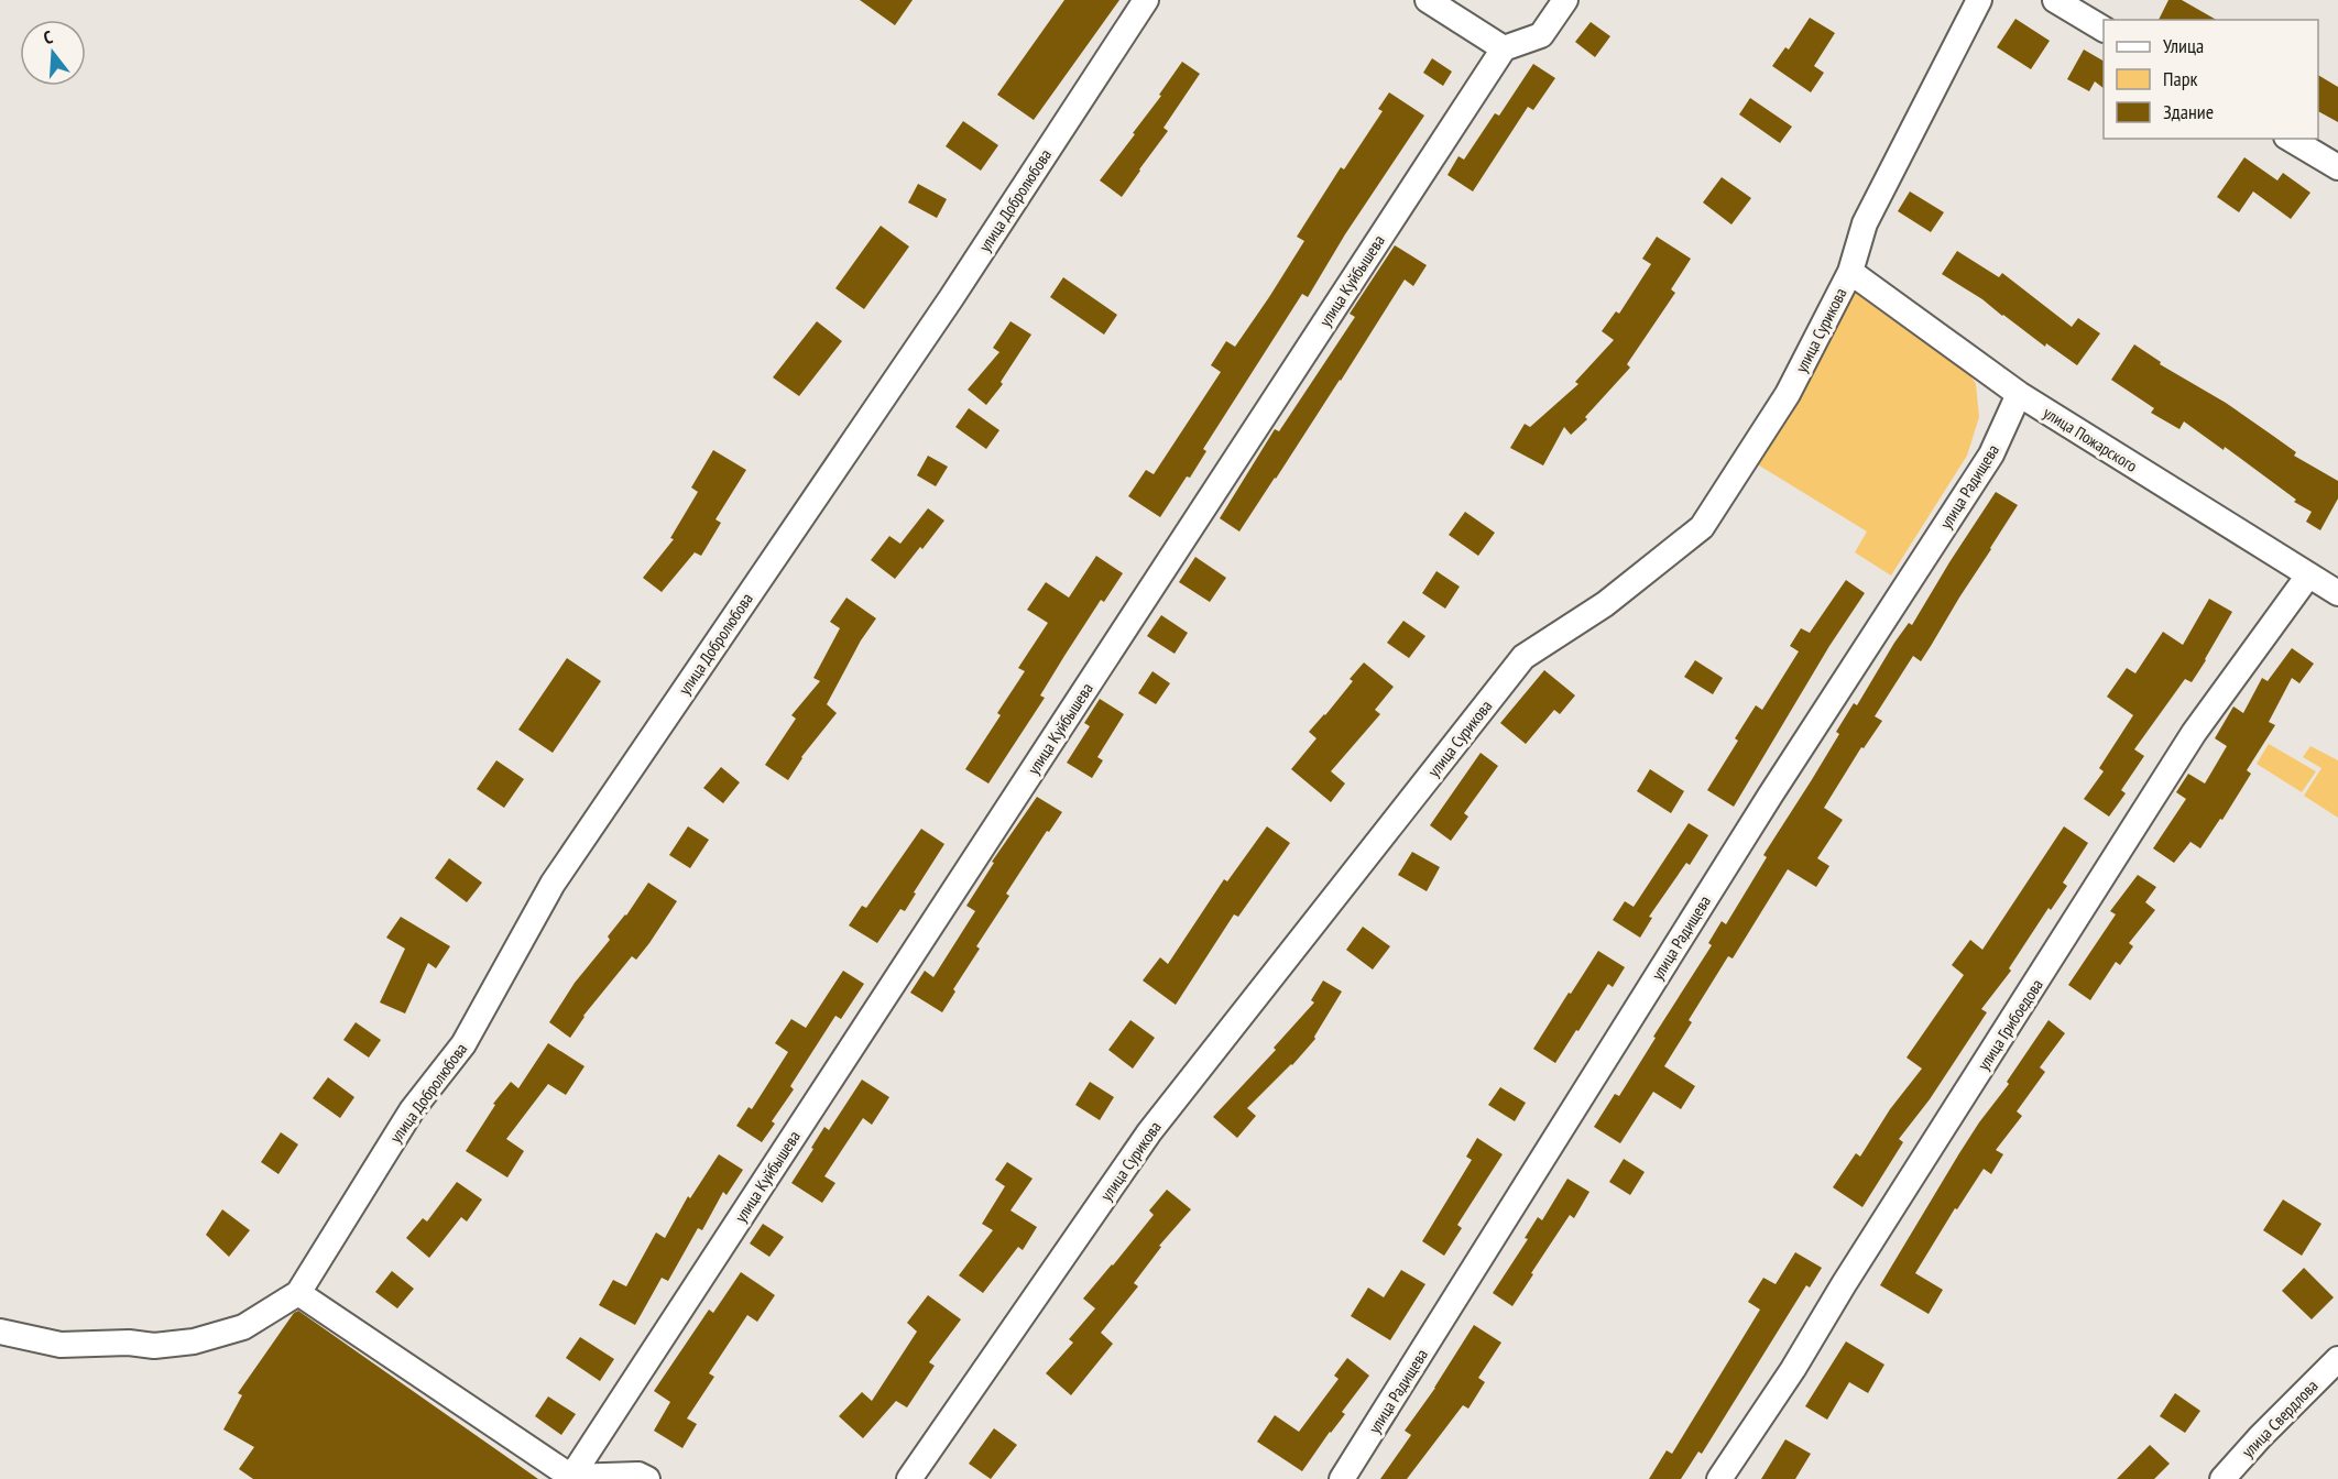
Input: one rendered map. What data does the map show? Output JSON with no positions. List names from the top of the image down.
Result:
{
  "streets": {
    "street": [
      "улица Добролюбова",
      "улица Куйбышева",
      "улица Сурикова",
      "улица Пожарского",
      "улица Радищева",
      "улица Грибоедова",
      "улица Свердлова"
    ]
  },
  "crossings": [
    ["улица Сурикова", "улица Пожарского"],
    ["улица Пожарского", "улица Радищева"],
    ["улица Пожарского", "улица Грибоедова"]
  ],
  "legend": ["Улица", "Парк", "Здание"],
  "north": "top"
}
